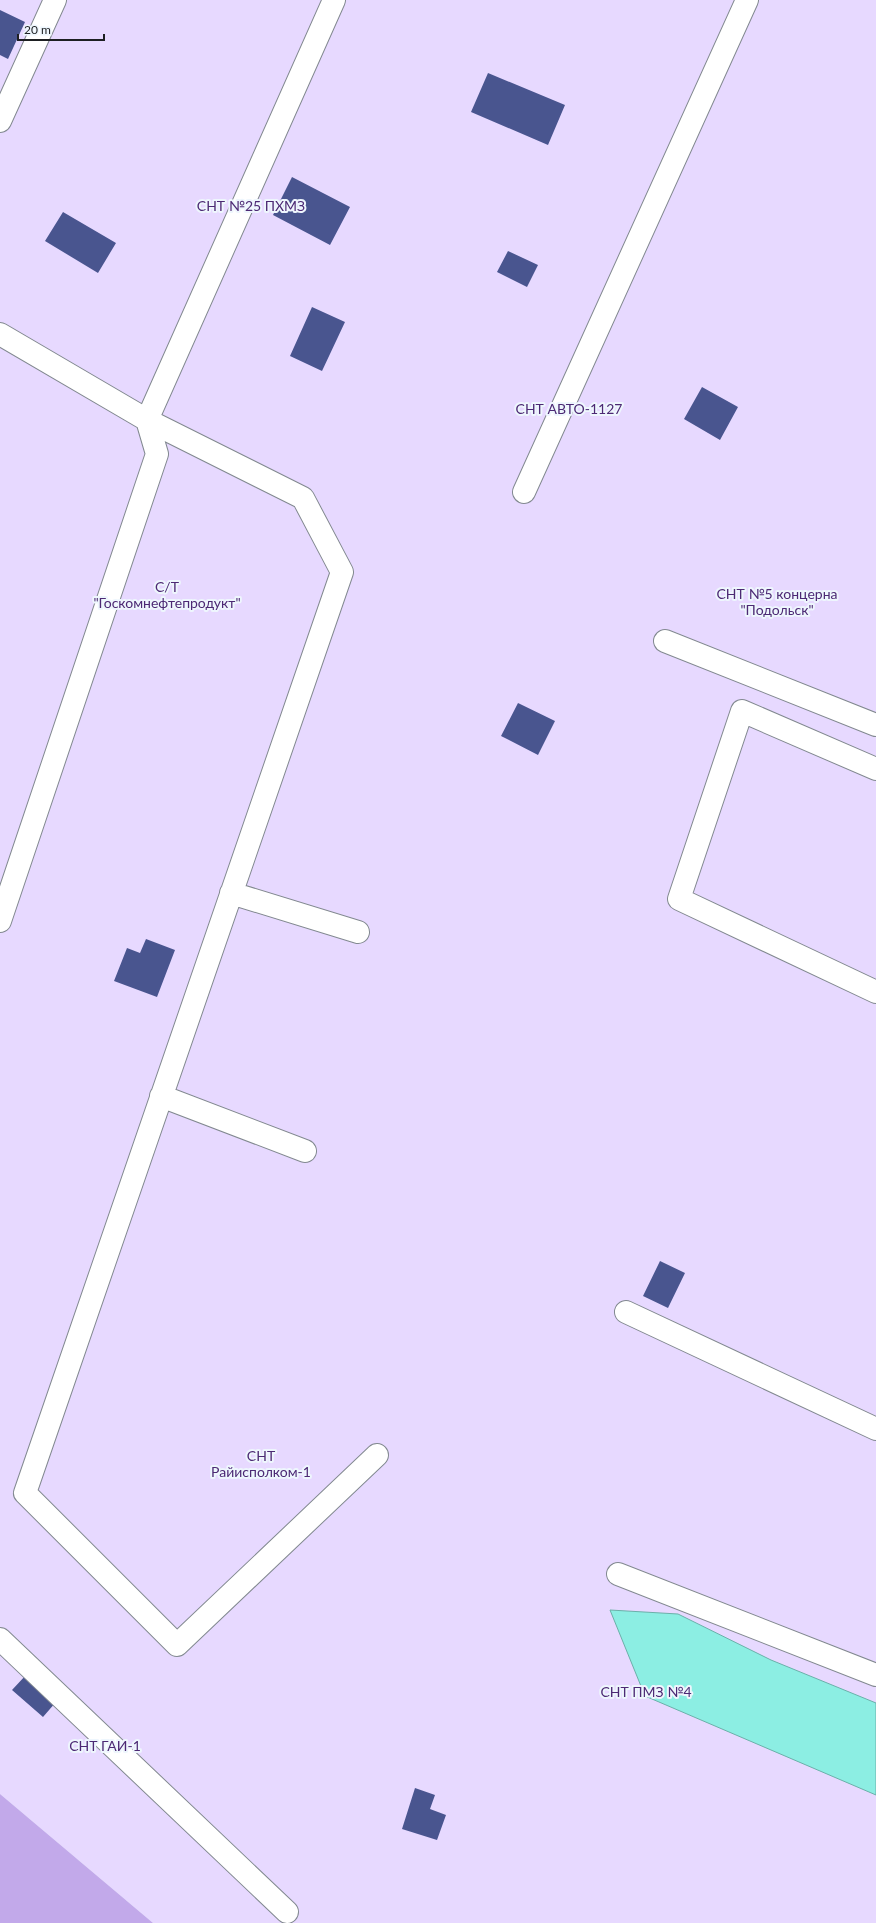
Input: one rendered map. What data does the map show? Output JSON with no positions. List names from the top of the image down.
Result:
{
  "parks": [
    "СНТ №25 ПХМЗ",
    "СНТ АВТО-1127",
    "С/Т \"Госкомнефтепродукт\"",
    "СНТ №5 концерна \"Подольск\"",
    "СНТ Райисполком-1",
    "СНТ ПМЗ №4",
    "СНТ ГАИ-1"
  ],
  "scale_bar": "20 m"
}
